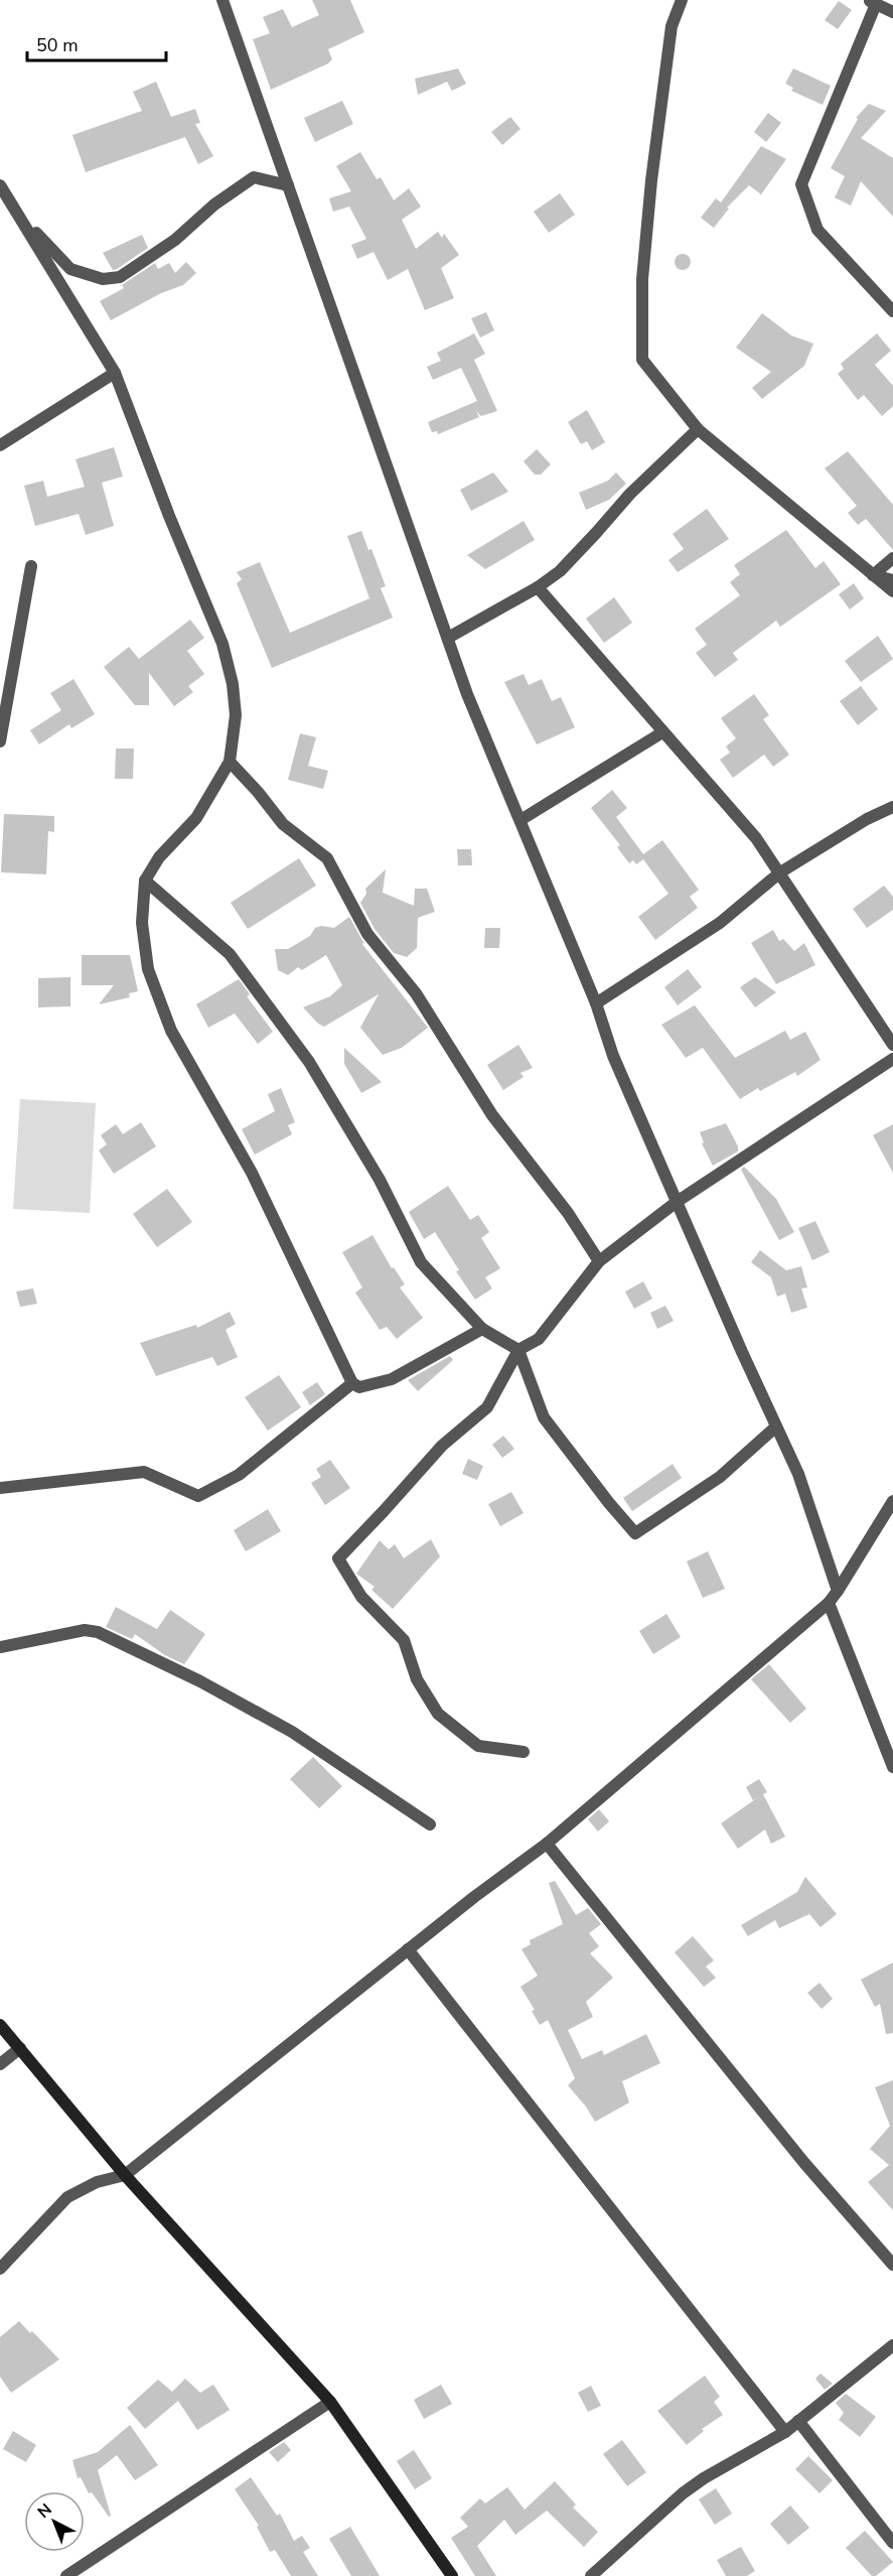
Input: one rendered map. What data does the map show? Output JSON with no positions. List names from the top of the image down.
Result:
{
  "scale_bar": "50 m",
  "north": "top left"
}
